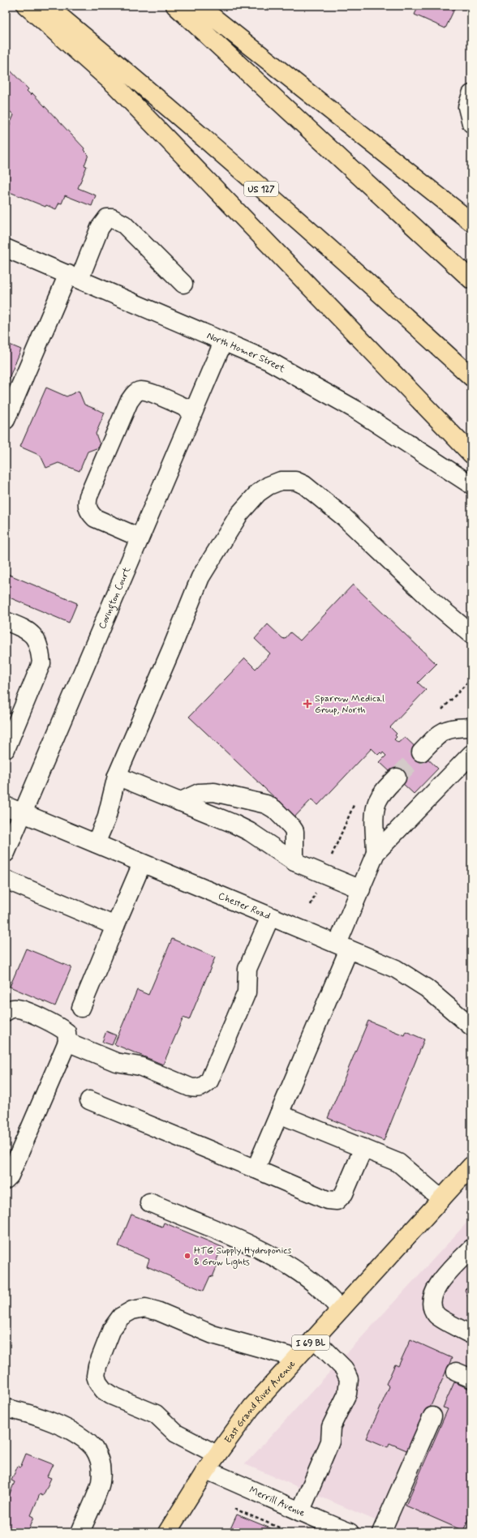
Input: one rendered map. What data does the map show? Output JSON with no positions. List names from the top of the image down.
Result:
{
  "streets": {
    "main road": ["US 127", "I 69 BL", "East Grand River Avenue"],
    "street": [
      "North Homer Street",
      "Covington Court",
      "Chester Road",
      "Merrill Avenue"
    ]
  },
  "crossings": [
    ["North Homer Street", "Covington Court"],
    ["Covington Court", "Chester Road"],
    ["East Grand River Avenue", "Merrill Avenue"]
  ],
  "places": {
    "health": ["Sparrow Medical Group, North"],
    "other": ["HTG Supply Hydroponics & Grow Lights"]
  }
}
